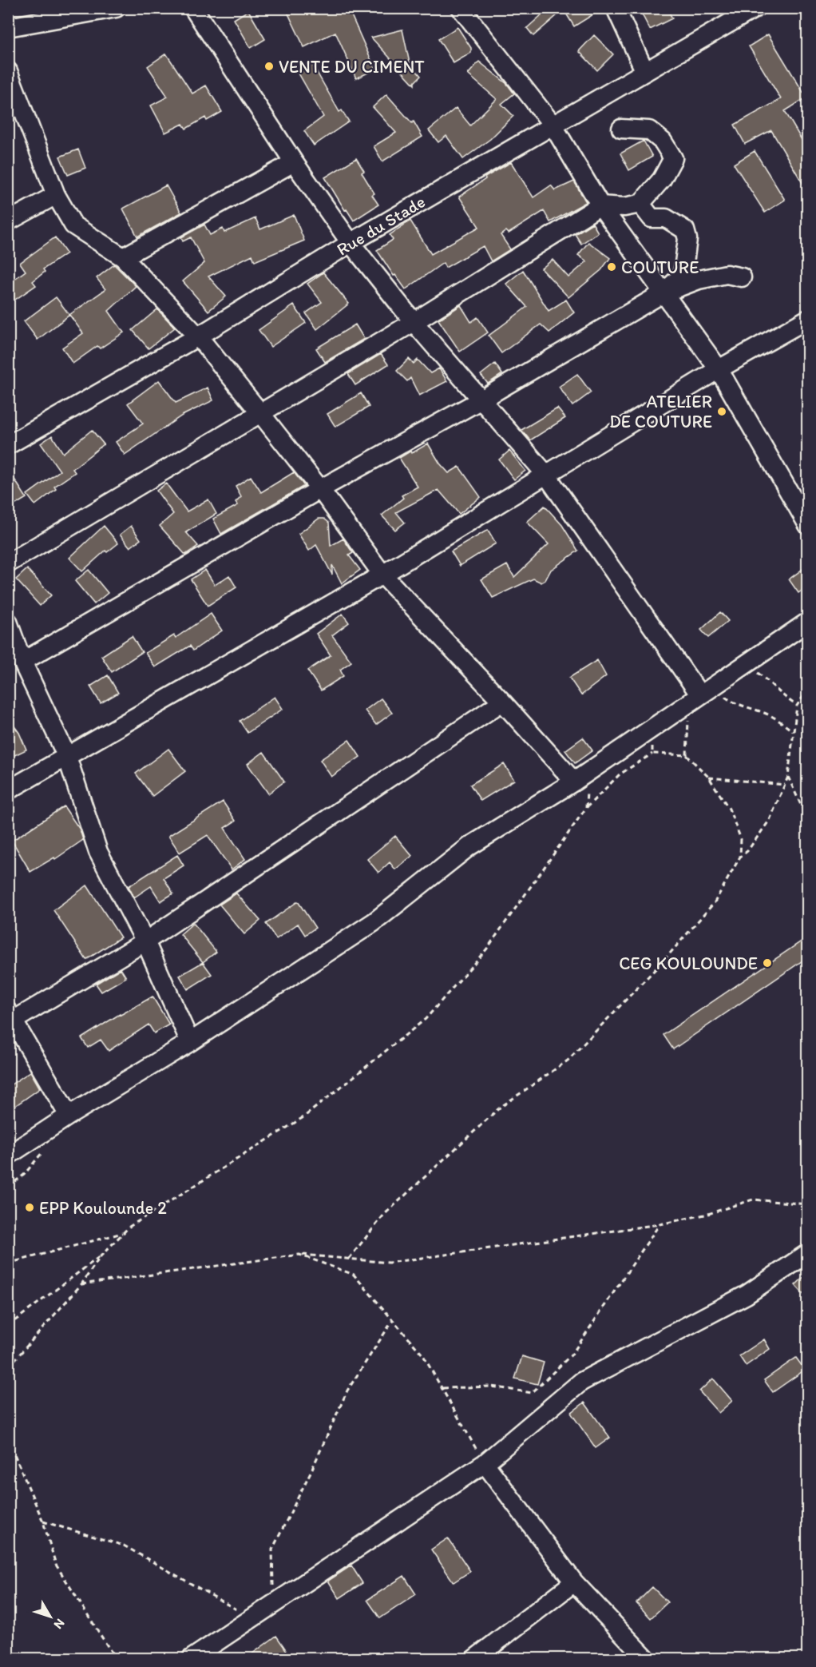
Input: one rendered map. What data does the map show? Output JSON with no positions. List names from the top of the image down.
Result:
{
  "streets": {
    "street": ["Rue du Stade"]
  },
  "places": [
    "VENTE DU CIMENT",
    "COUTURE",
    "ATELIER DE COUTURE",
    "CEG KOULOUNDE",
    "EPP Koulounde 2"
  ],
  "north": "bottom right"
}
